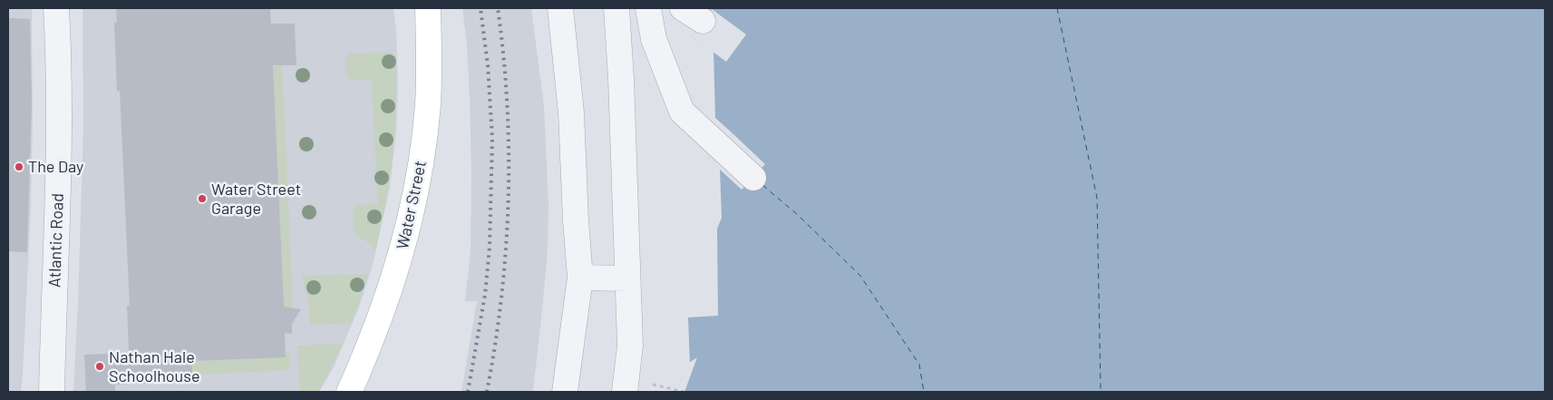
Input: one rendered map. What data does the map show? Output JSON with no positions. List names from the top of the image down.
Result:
{
  "streets": {
    "main road": ["Water Street"],
    "street": ["Atlantic Road"]
  },
  "places": ["The Day", "Water Street Garage", "Nathan Hale Schoolhouse"]
}
